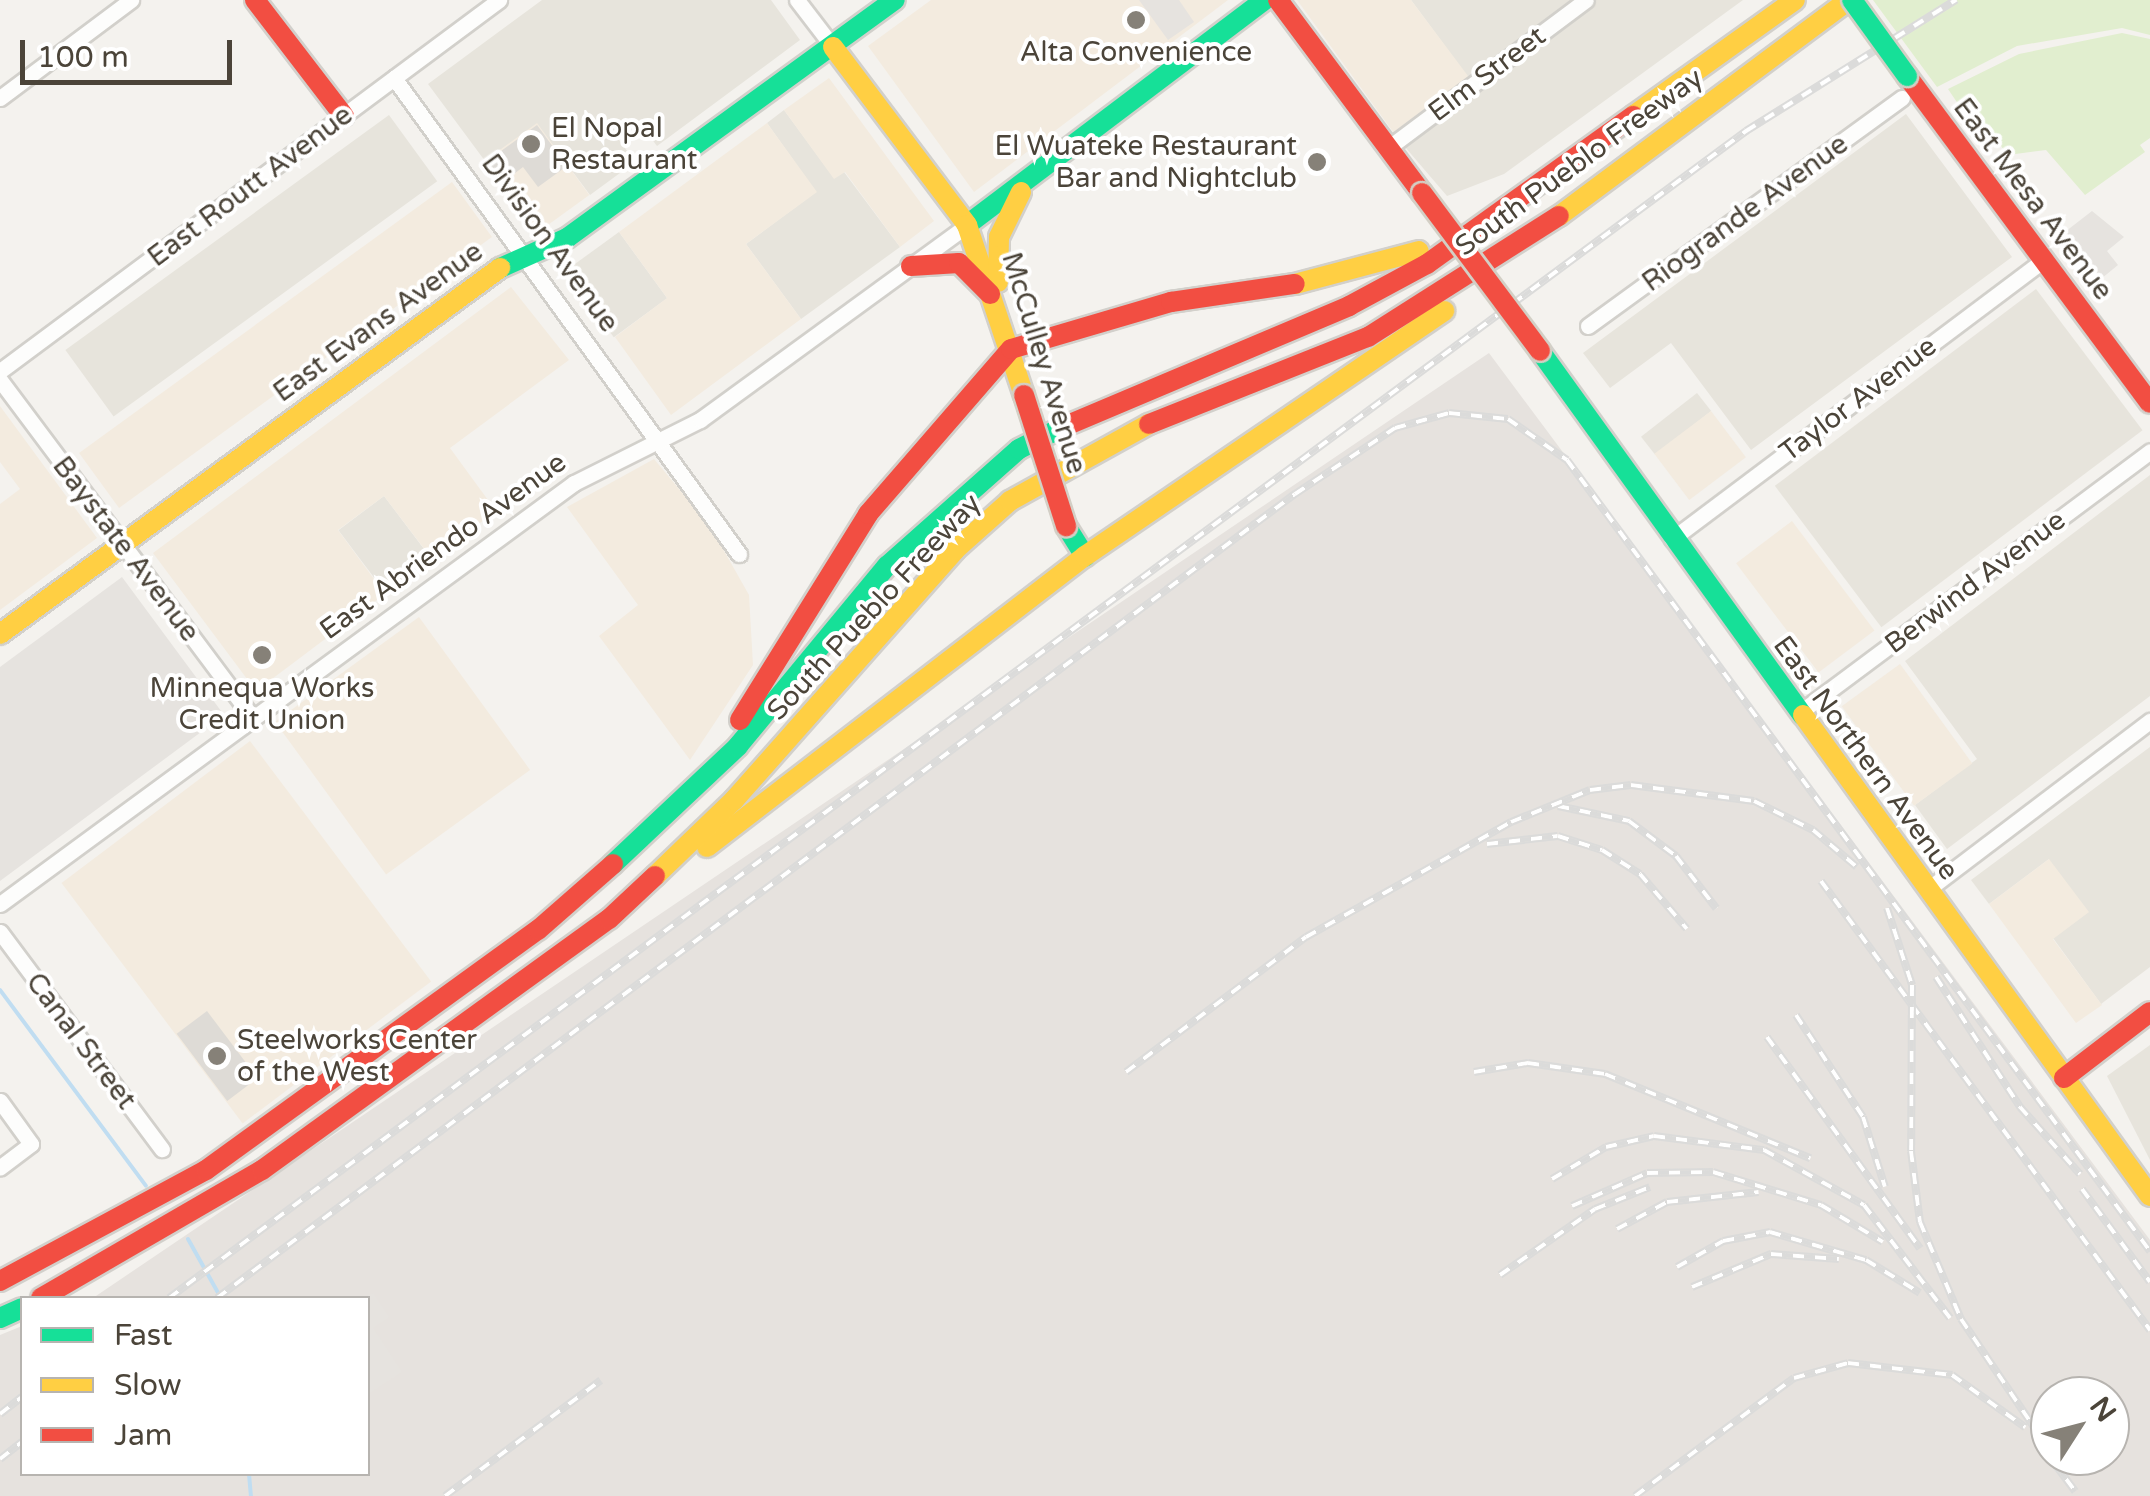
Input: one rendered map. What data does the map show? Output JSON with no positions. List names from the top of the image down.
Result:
{
  "streets": {
    "main road": [
      "South Pueblo Freeway",
      "East Mesa Avenue",
      "East Evans Avenue",
      "McCulley Avenue",
      "East Abriendo Avenue",
      "East Northern Avenue"
    ],
    "street": [
      "Elm Street",
      "East Routt Avenue",
      "Riogrande Avenue",
      "Division Avenue",
      "Taylor Avenue",
      "Baystate Avenue",
      "Berwind Avenue",
      "Canal Street"
    ]
  },
  "crossings": [
    ["Elm Street", "East Northern Avenue"],
    ["South Pueblo Freeway", "East Mesa Avenue"],
    ["East Routt Avenue", "Division Avenue"],
    ["East Mesa Avenue", "Taylor Avenue"],
    ["Division Avenue", "East Evans Avenue"],
    ["Division Avenue", "East Abriendo Avenue"],
    ["East Evans Avenue", "McCulley Avenue"],
    ["East Evans Avenue", "Baystate Avenue"],
    ["McCulley Avenue", "East Abriendo Avenue"],
    ["Taylor Avenue", "East Northern Avenue"],
    ["East Abriendo Avenue", "Baystate Avenue"],
    ["Berwind Avenue", "East Northern Avenue"]
  ],
  "places": [
    "Alta Convenience",
    "El Nopal Restaurant",
    "El Wuateke Restaurant Bar and Nightclub",
    "Minnequa Works Credit Union",
    "Steelworks Center of the West"
  ],
  "legend": ["Fast", "Slow", "Jam"],
  "scale_bar": "100 m",
  "north": "top right"
}
